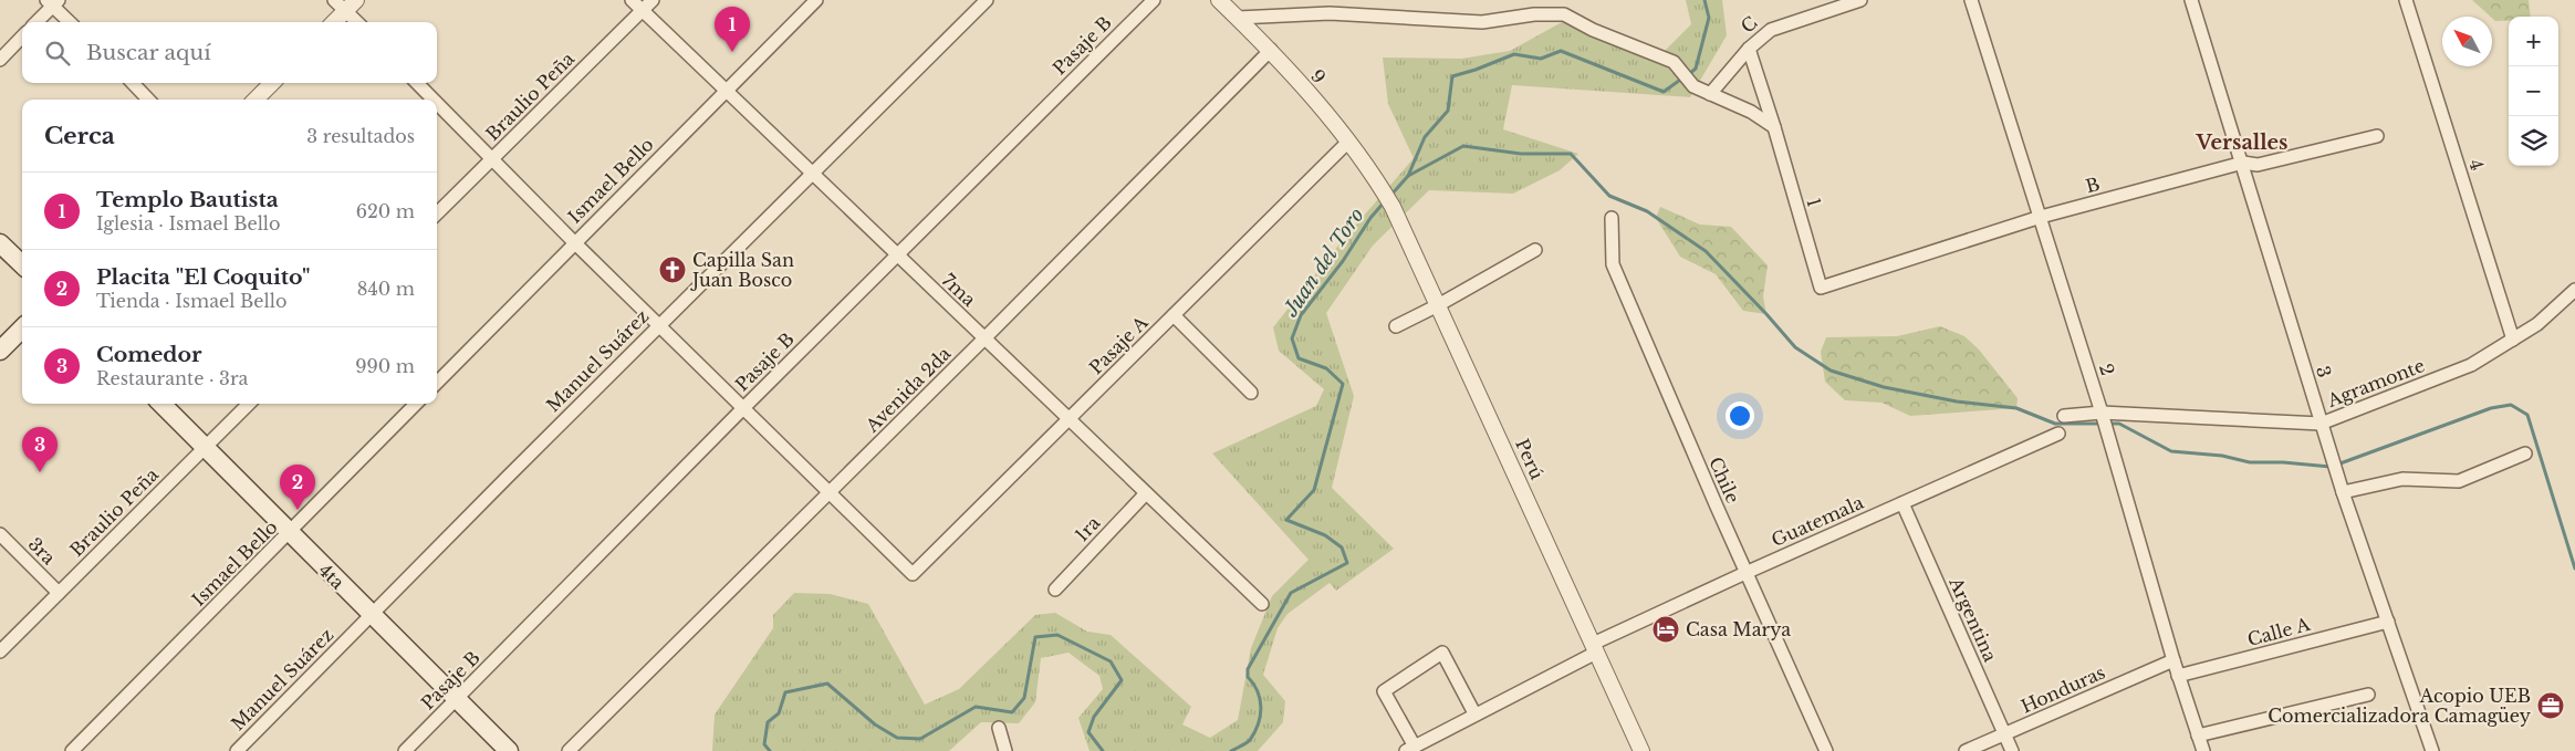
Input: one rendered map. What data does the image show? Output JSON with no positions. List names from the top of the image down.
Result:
{
  "streets": {
    "main road": ["4ta"],
    "street": [
      "C",
      "Pasaje B",
      "9",
      "Braulio Peña",
      "4",
      "Ismael Bello",
      "B",
      "1",
      "7ma",
      "Pasaje A",
      "Manuel Suárez",
      "2",
      "3",
      "Agramonte",
      "Avenida 2da",
      "Perú",
      "Chile",
      "Guatemala",
      "1ra",
      "3ra",
      "Argentina",
      "Calle A",
      "Honduras"
    ]
  },
  "crossings": [
    ["C", "1"],
    ["Pasaje B", "7ma"],
    ["Pasaje B", "4ta"],
    ["9", "Pasaje A"],
    ["9", "Avenida 2da"],
    ["9", "Perú"],
    ["Braulio Peña", "7ma"],
    ["Braulio Peña", "3ra"],
    ["Braulio Peña", "4ta"],
    ["4", "Agramonte"],
    ["Ismael Bello", "7ma"],
    ["Ismael Bello", "4ta"],
    ["B", "1"],
    ["B", "2"],
    ["B", "3"],
    ["7ma", "Pasaje A"],
    ["7ma", "Manuel Suárez"],
    ["7ma", "Avenida 2da"],
    ["7ma", "1ra"],
    ["Pasaje A", "Avenida 2da"],
    ["Manuel Suárez", "4ta"],
    ["2", "Agramonte"],
    ["2", "Calle A"],
    ["2", "Honduras"],
    ["3", "Agramonte"],
    ["3", "Calle A"],
    ["Perú", "Guatemala"],
    ["Chile", "Guatemala"],
    ["Guatemala", "Argentina"],
    ["Argentina", "Honduras"]
  ],
  "districts": ["Versalles"],
  "water": ["Juan del Toro"],
  "places": {
    "church": ["Capilla San Juan Bosco"],
    "hotel": ["Casa Marya"],
    "office": ["Acopio UEB Comercializadora Camagüey"]
  },
  "north": "top left",
  "page": {
    "pins": ["1", "3", "2"],
    "map_buttons": ["+", "−"],
    "search": "Buscar aquí",
    "heading": ["Cerca", "3 resultados"],
    "list": [
      {
        "mark": "1",
        "name": "Templo Bautista",
        "note": "Iglesia · Ismael Bello",
        "value": "620 m"
      },
      {
        "mark": "2",
        "name": "Placita \"El Coquito\"",
        "note": "Tienda · Ismael Bello",
        "value": "840 m"
      },
      {
        "mark": "3",
        "name": "Comedor",
        "note": "Restaurante · 3ra",
        "value": "990 m"
      }
    ]
  }
}
